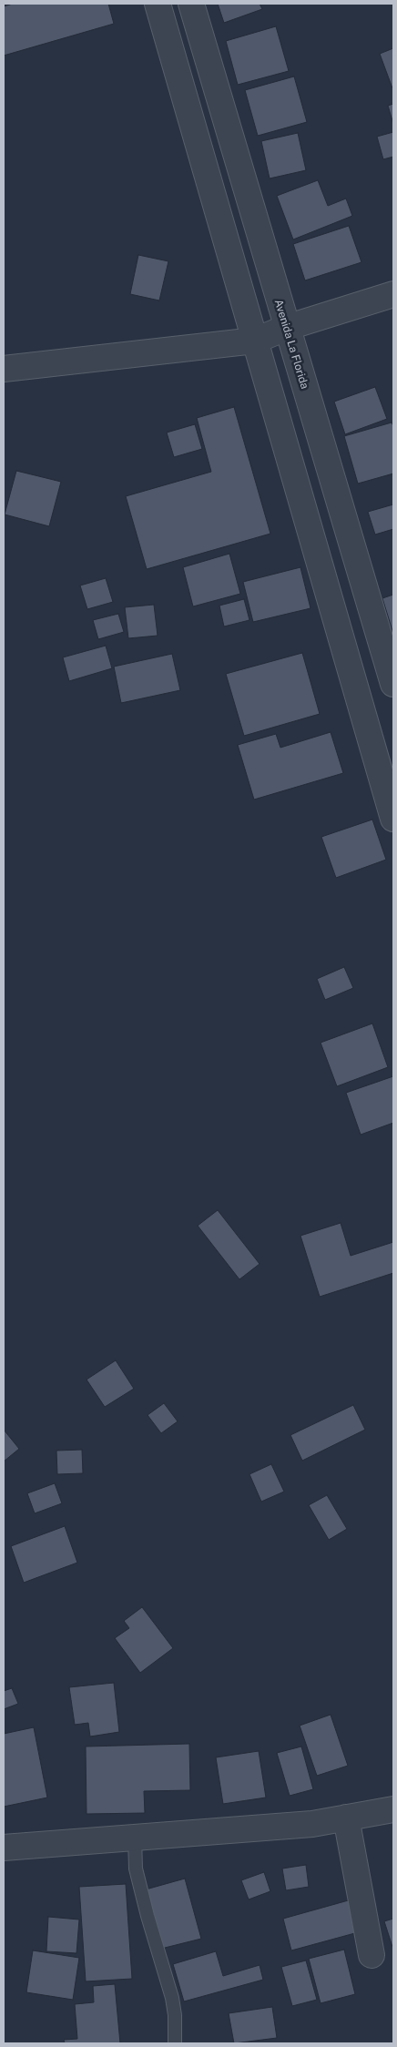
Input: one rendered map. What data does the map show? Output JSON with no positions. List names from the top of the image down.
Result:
{
  "streets": {
    "street": ["Avenida La Florida"]
  }
}
